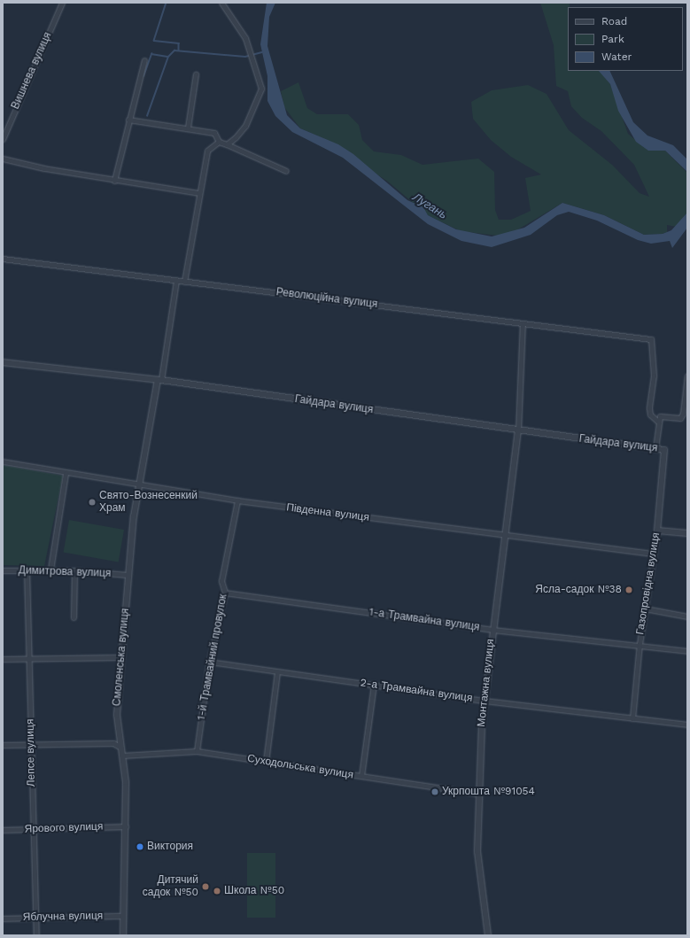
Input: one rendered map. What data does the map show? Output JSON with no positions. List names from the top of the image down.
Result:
{
  "streets": {
    "street": [
      "Вишнева вулиця",
      "Революційна вулиця",
      "Гайдара вулиця",
      "Південна вулиця",
      "Димитрова вулиця",
      "Газопровідна вулиця",
      "1-а Трамвайна вулиця",
      "Смоленська вулиця",
      "1-й Трамвайний провулок",
      "Монтажна вулиця",
      "2-а Трамвайна вулиця",
      "Лепсе вулиця",
      "Суходольська вулиця",
      "Ярового вулиця",
      "Яблучна вулиця"
    ]
  },
  "crossings": [
    ["Гайдара вулиця", "Газопровідна вулиця"],
    ["Гайдара вулиця", "Смоленська вулиця"],
    ["Гайдара вулиця", "Монтажна вулиця"],
    ["Південна вулиця", "Газопровідна вулиця"],
    ["Південна вулиця", "Смоленська вулиця"],
    ["Південна вулиця", "1-й Трамвайний провулок"],
    ["Південна вулиця", "Монтажна вулиця"],
    ["Димитрова вулиця", "Смоленська вулиця"],
    ["Димитрова вулиця", "Лепсе вулиця"],
    ["Газопровідна вулиця", "1-а Трамвайна вулиця"],
    ["Газопровідна вулиця", "2-а Трамвайна вулиця"],
    ["1-а Трамвайна вулиця", "1-й Трамвайний провулок"],
    ["1-а Трамвайна вулиця", "Монтажна вулиця"],
    ["Смоленська вулиця", "Суходольська вулиця"],
    ["Смоленська вулиця", "Ярового вулиця"],
    ["Смоленська вулиця", "Яблучна вулиця"],
    ["1-й Трамвайний провулок", "2-а Трамвайна вулиця"],
    ["1-й Трамвайний провулок", "Суходольська вулиця"],
    ["Монтажна вулиця", "2-а Трамвайна вулиця"],
    ["Монтажна вулиця", "Суходольська вулиця"],
    ["Лепсе вулиця", "Ярового вулиця"],
    ["Лепсе вулиця", "Яблучна вулиця"]
  ],
  "water": ["Лугань"],
  "places": [
    "Свято-Вознесенкий Храм",
    "Ясла-садок №38",
    "Укрпошта №91054",
    "Виктория",
    "Дитячий садок №50",
    "Школа №50"
  ],
  "legend": ["Road", "Park", "Water"]
}
